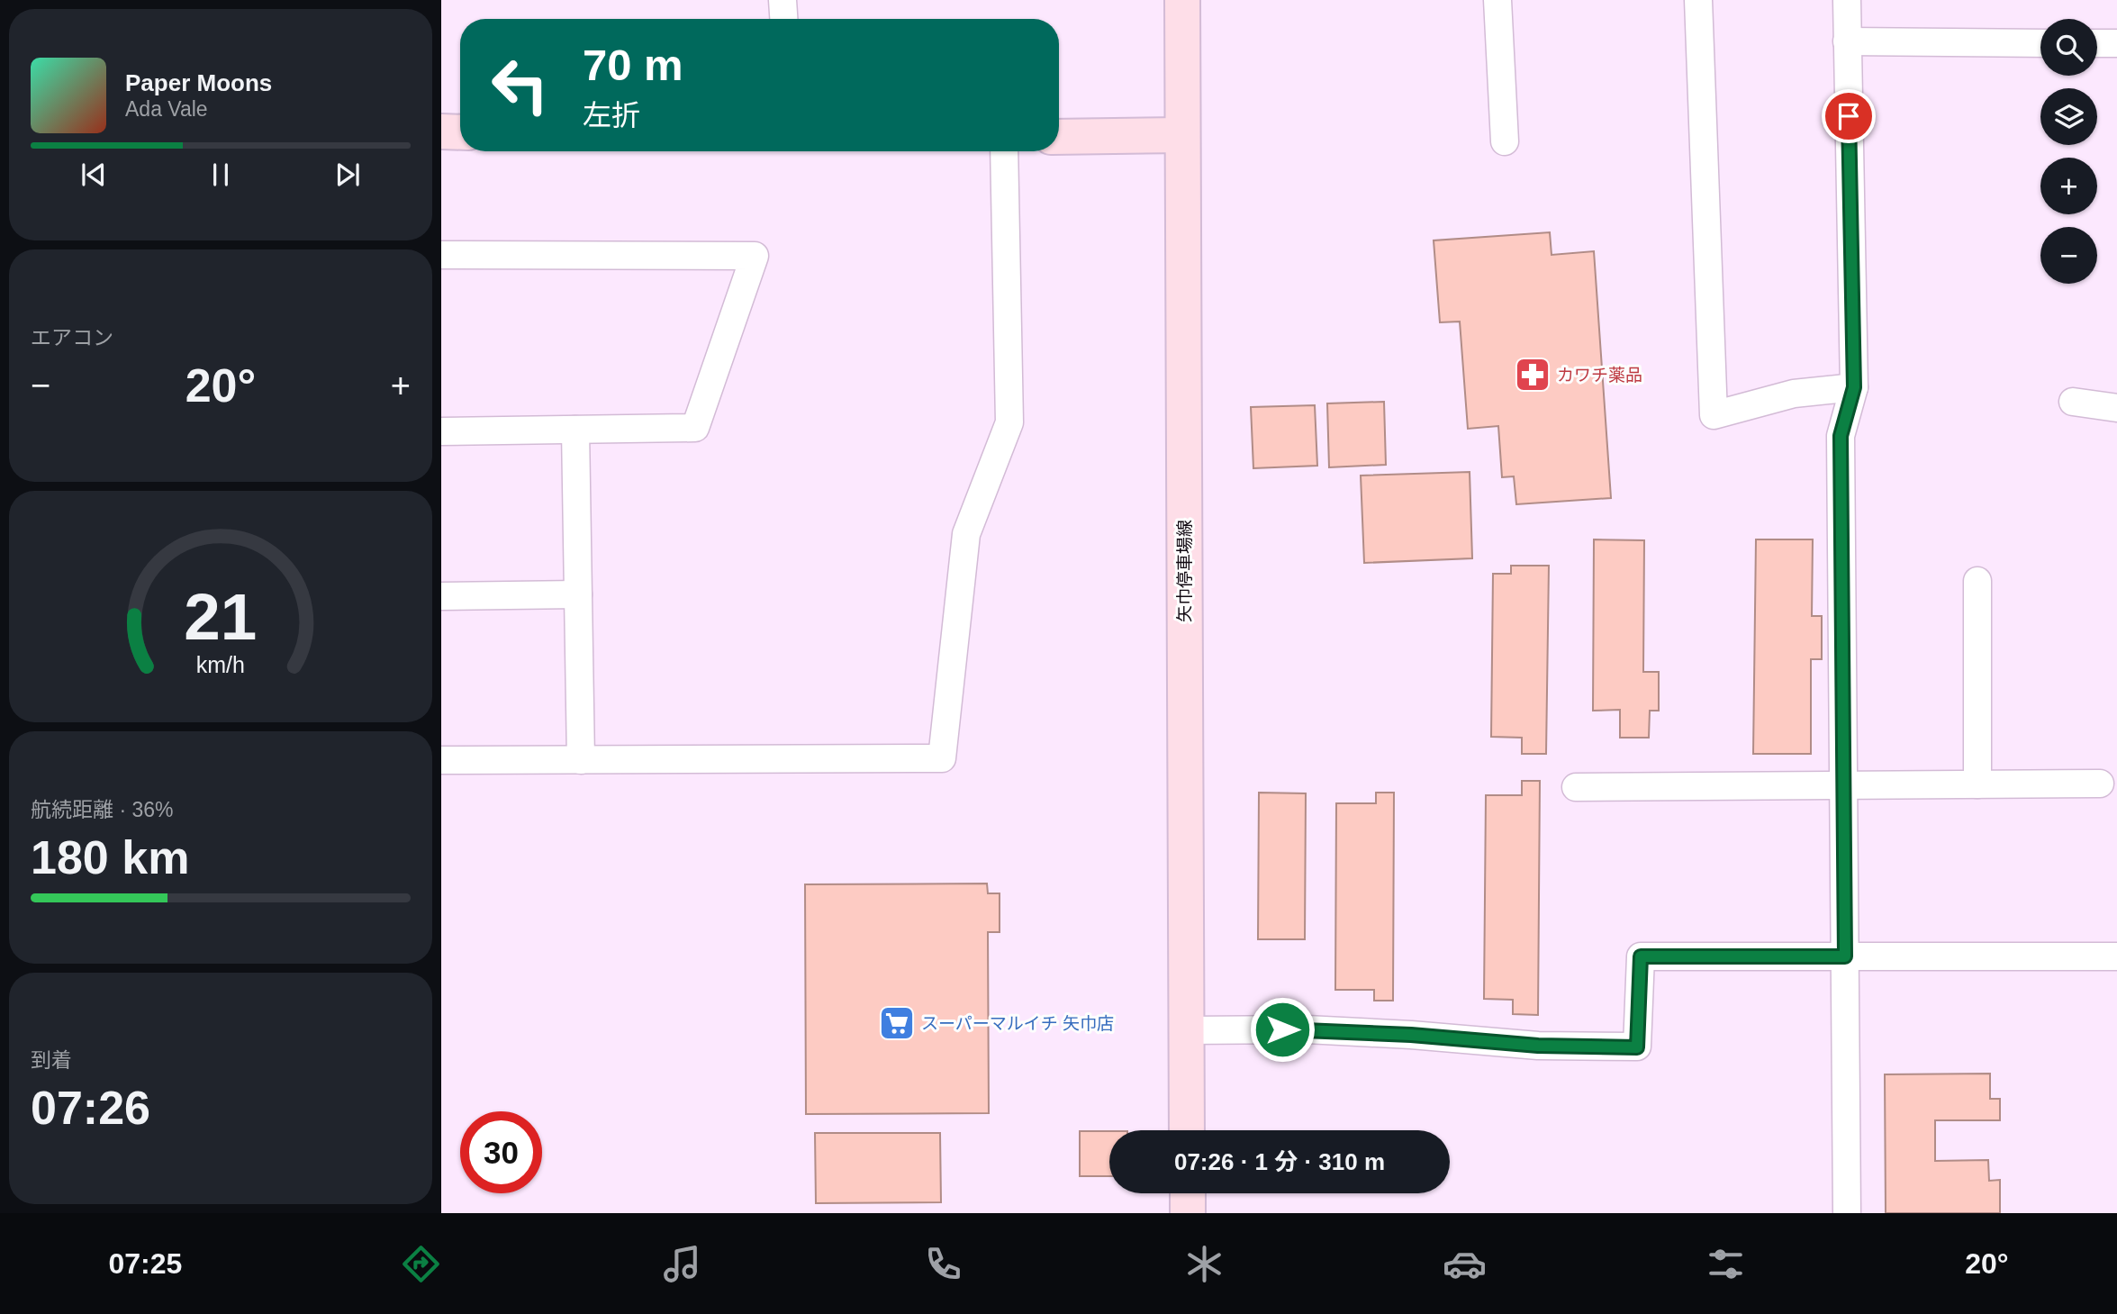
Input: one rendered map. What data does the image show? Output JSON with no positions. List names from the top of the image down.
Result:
{
  "streets": {
    "main road": ["矢巾停車場線"]
  },
  "places": {
    "pharmacy": ["カワチ薬品"],
    "supermarket": ["スーパーマルイチ 矢巾店"]
  },
  "page": {
    "map_buttons": ["+", "−"],
    "turn": ["70 m", "左折"],
    "song": ["Paper Moons", "Ada Vale"],
    "tile": [
      "エアコン",
      ["航続距離 · 36%", "180 km"],
      ["到着", "07:26"]
    ],
    "heat": ["−", "20°", "+"],
    "limit": "30",
    "trip": "07:26 · 1 分 · 310 m",
    "tabs": ["07:25", "20°"],
    "gauge": ["21", "km/h"]
  }
}
